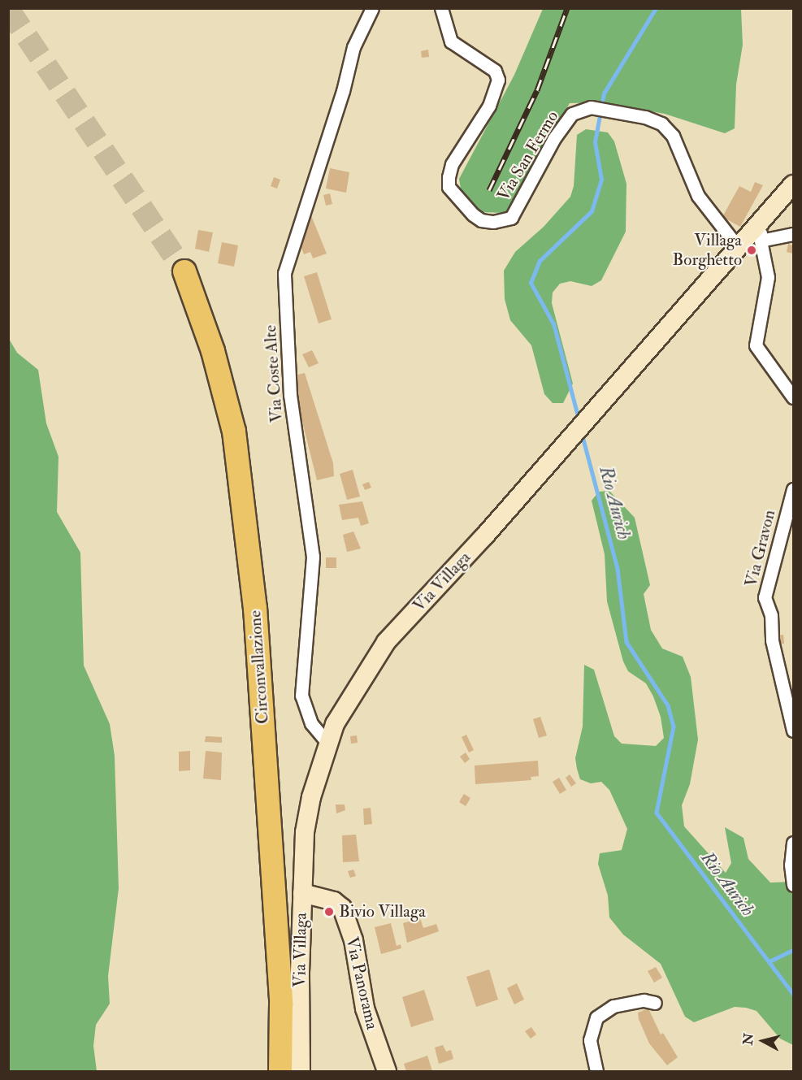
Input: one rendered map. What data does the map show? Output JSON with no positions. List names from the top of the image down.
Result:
{
  "streets": {
    "highway": ["Circonvallazione"],
    "street": [
      "Via San Fermo",
      "Via Coste Alte",
      "Via Gravon",
      "Via Villaga",
      "Via Panorama"
    ]
  },
  "crossings": [
    ["Via San Fermo", "Via Villaga"],
    ["Via Coste Alte", "Via Villaga"],
    ["Via Villaga", "Via Panorama"]
  ],
  "water": ["Rio Aurich"],
  "places": ["Villaga Borghetto", "Bivio Villaga"],
  "north": "left"
}
